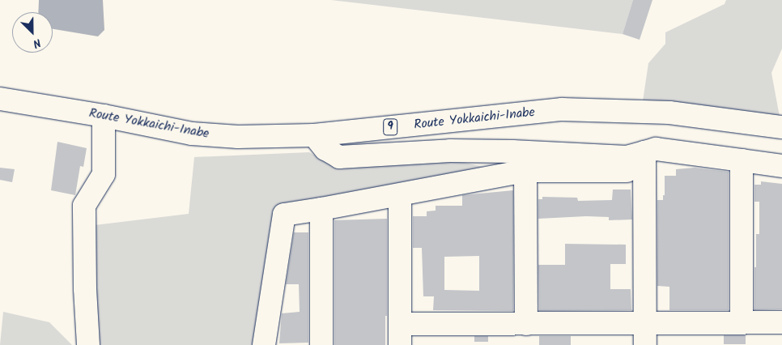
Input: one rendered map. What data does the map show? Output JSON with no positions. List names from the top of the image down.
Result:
{
  "streets": {
    "street": ["Route Yokkaichi-Inabe", "9"]
  },
  "north": "bottom right"
}
